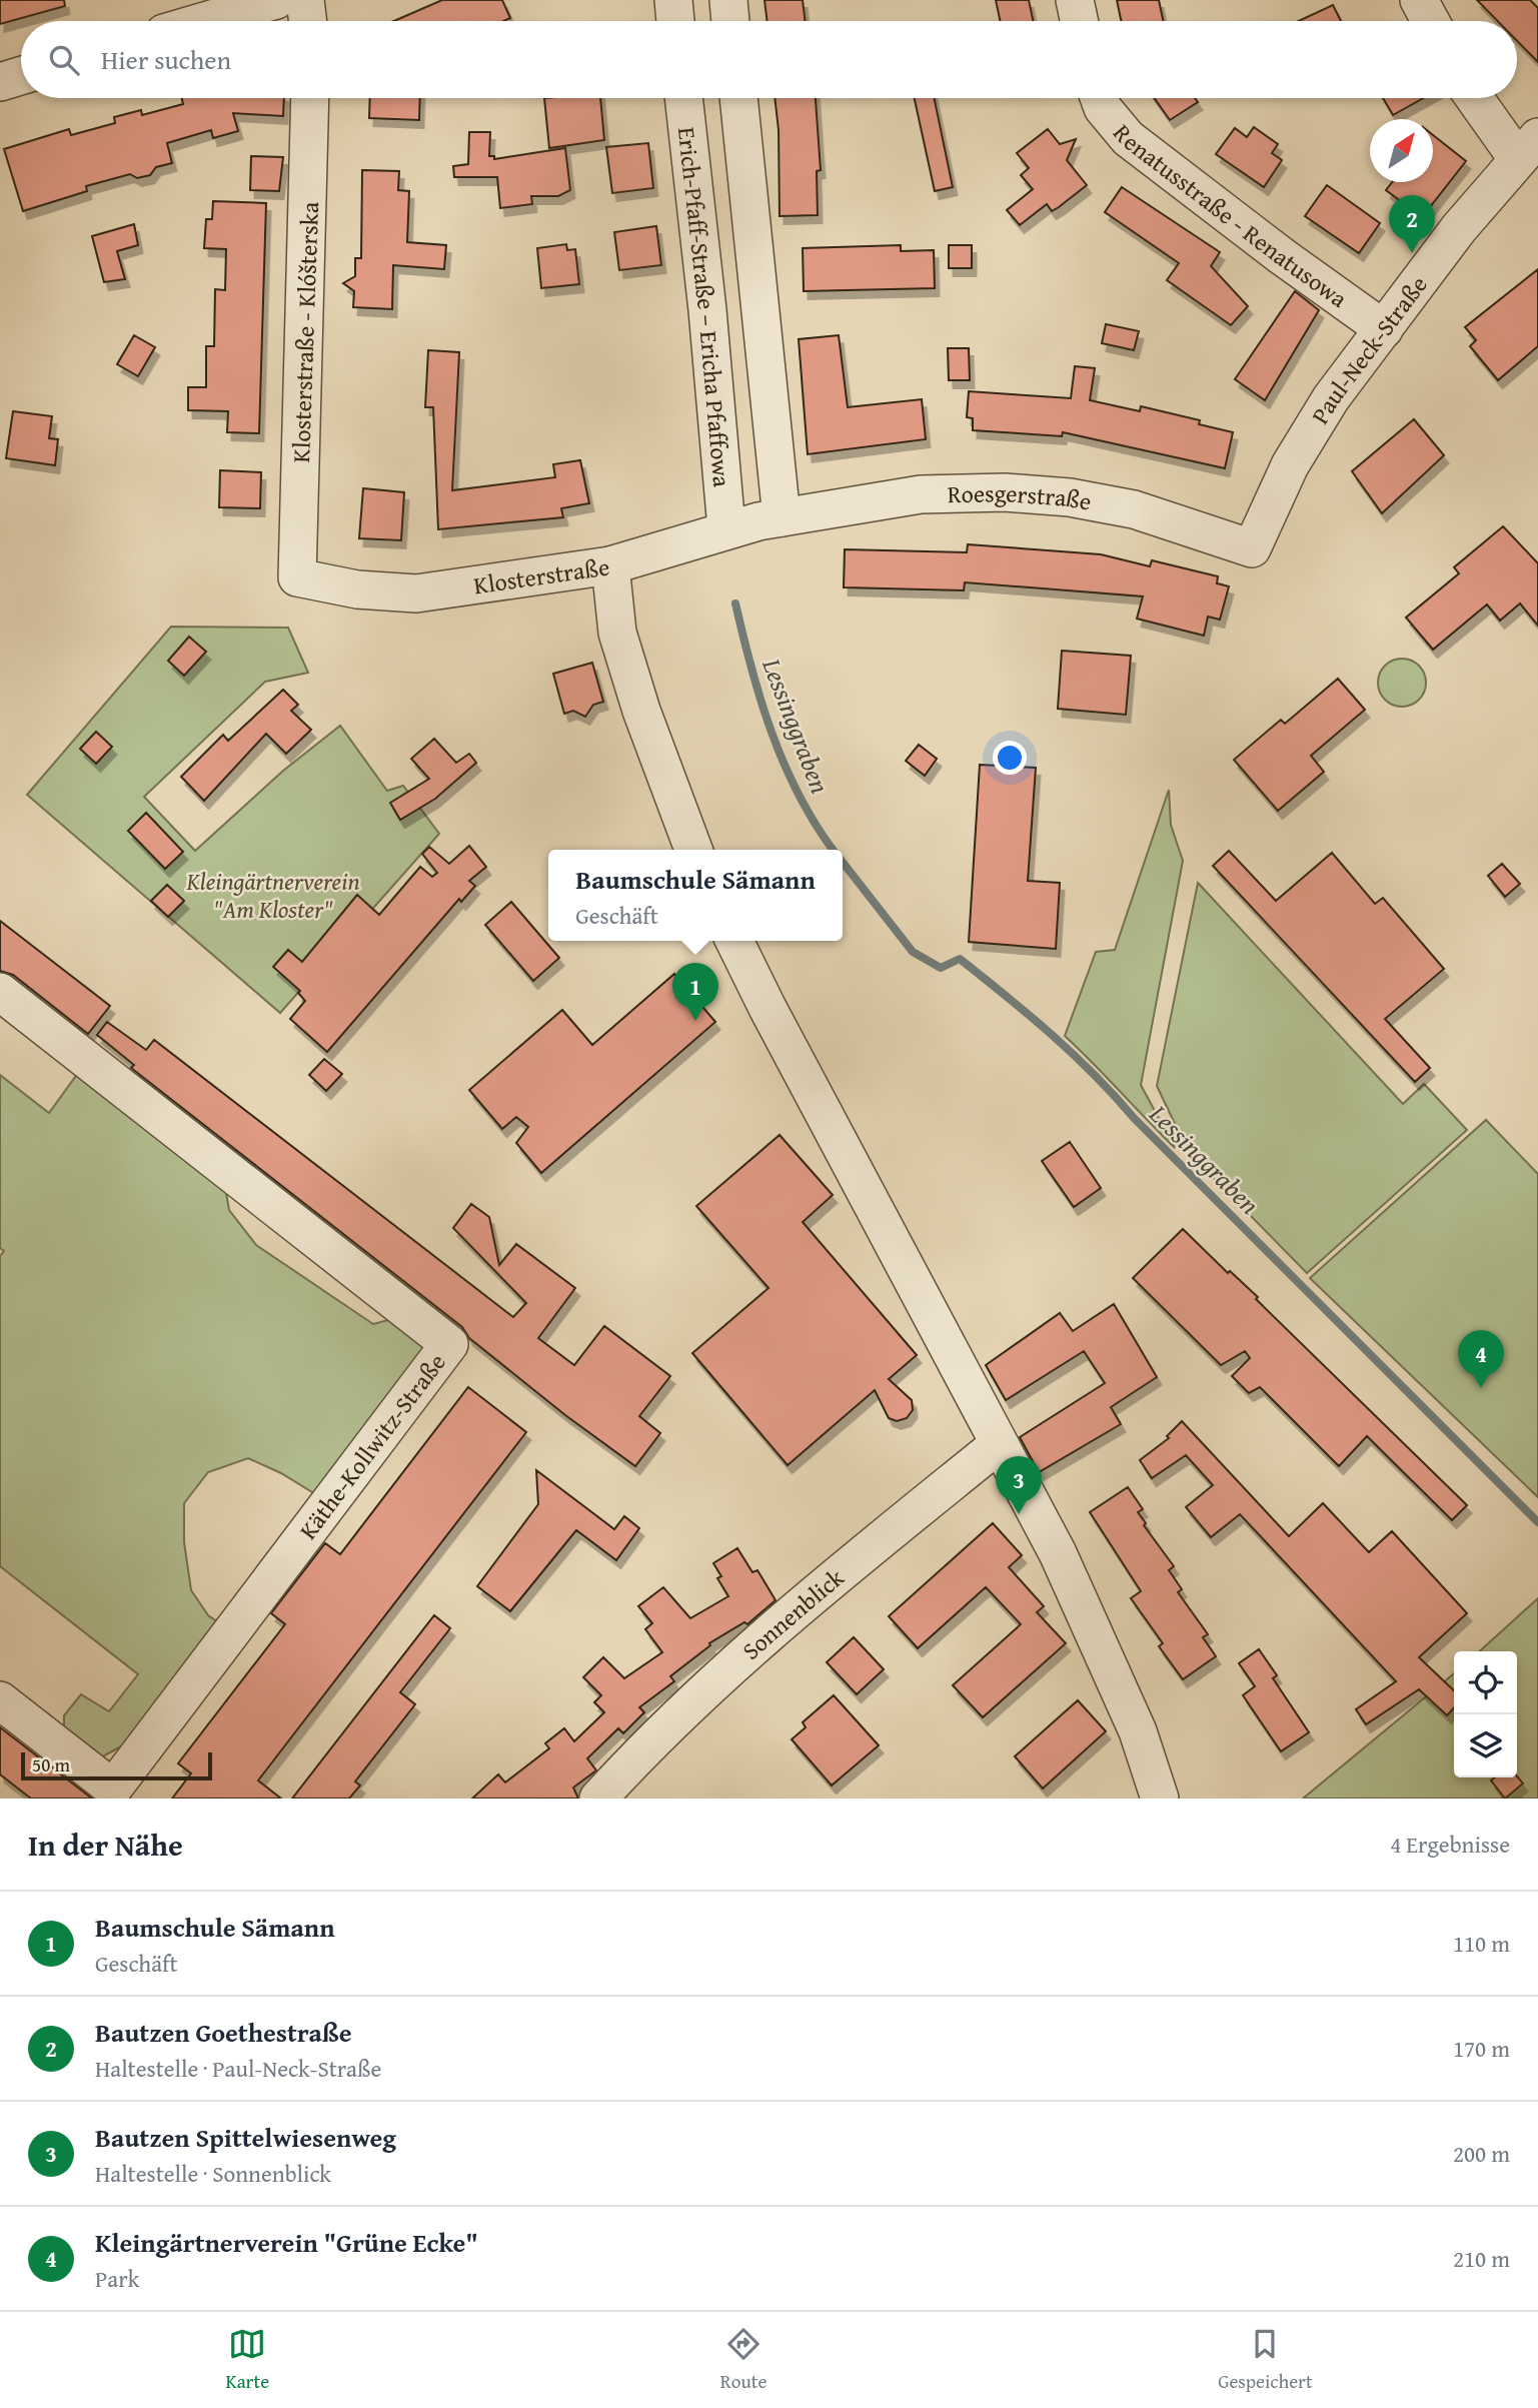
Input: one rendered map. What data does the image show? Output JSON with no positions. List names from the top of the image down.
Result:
{
  "streets": {
    "street": [
      "Renatusstraße - Renatusowa",
      "Erich-Pfaff-Straße – Ericha Pfaffowa",
      "Klosterstraße - Klóšterska",
      "Paul-Neck-Straße",
      "Roesgerstraße",
      "Klosterstraße",
      "Käthe-Kollwitz-Straße",
      "Sonnenblick"
    ]
  },
  "crossings": [
    ["Renatusstraße - Renatusowa", "Paul-Neck-Straße"],
    ["Erich-Pfaff-Straße – Ericha Pfaffowa", "Klosterstraße"],
    ["Klosterstraße - Klóšterska", "Klosterstraße"],
    ["Paul-Neck-Straße", "Roesgerstraße"],
    ["Roesgerstraße", "Klosterstraße"]
  ],
  "water": ["Lessinggraben"],
  "parks": ["Kleingärtnerverein \"Am Kloster\""],
  "scale_bar": "50 m",
  "north": "top right",
  "page": {
    "search": "Hier suchen",
    "pins": [
      "2",
      "1",
      "4",
      "3"
    ],
    "popup": ["Baumschule Sämann", "Geschäft"],
    "scale": "50 m",
    "heading": ["In der Nähe", "4 Ergebnisse"],
    "list": [
      {
        "mark": "1",
        "name": "Baumschule Sämann",
        "note": "Geschäft",
        "value": "110 m"
      },
      {
        "mark": "2",
        "name": "Bautzen Goethestraße",
        "note": "Haltestelle · Paul-Neck-Straße",
        "value": "170 m"
      },
      {
        "mark": "3",
        "name": "Bautzen Spittelwiesenweg",
        "note": "Haltestelle · Sonnenblick",
        "value": "200 m"
      },
      {
        "mark": "4",
        "name": "Kleingärtnerverein \"Grüne Ecke\"",
        "note": "Park",
        "value": "210 m"
      }
    ],
    "nav": ["Karte", "Route", "Gespeichert"]
  }
}
